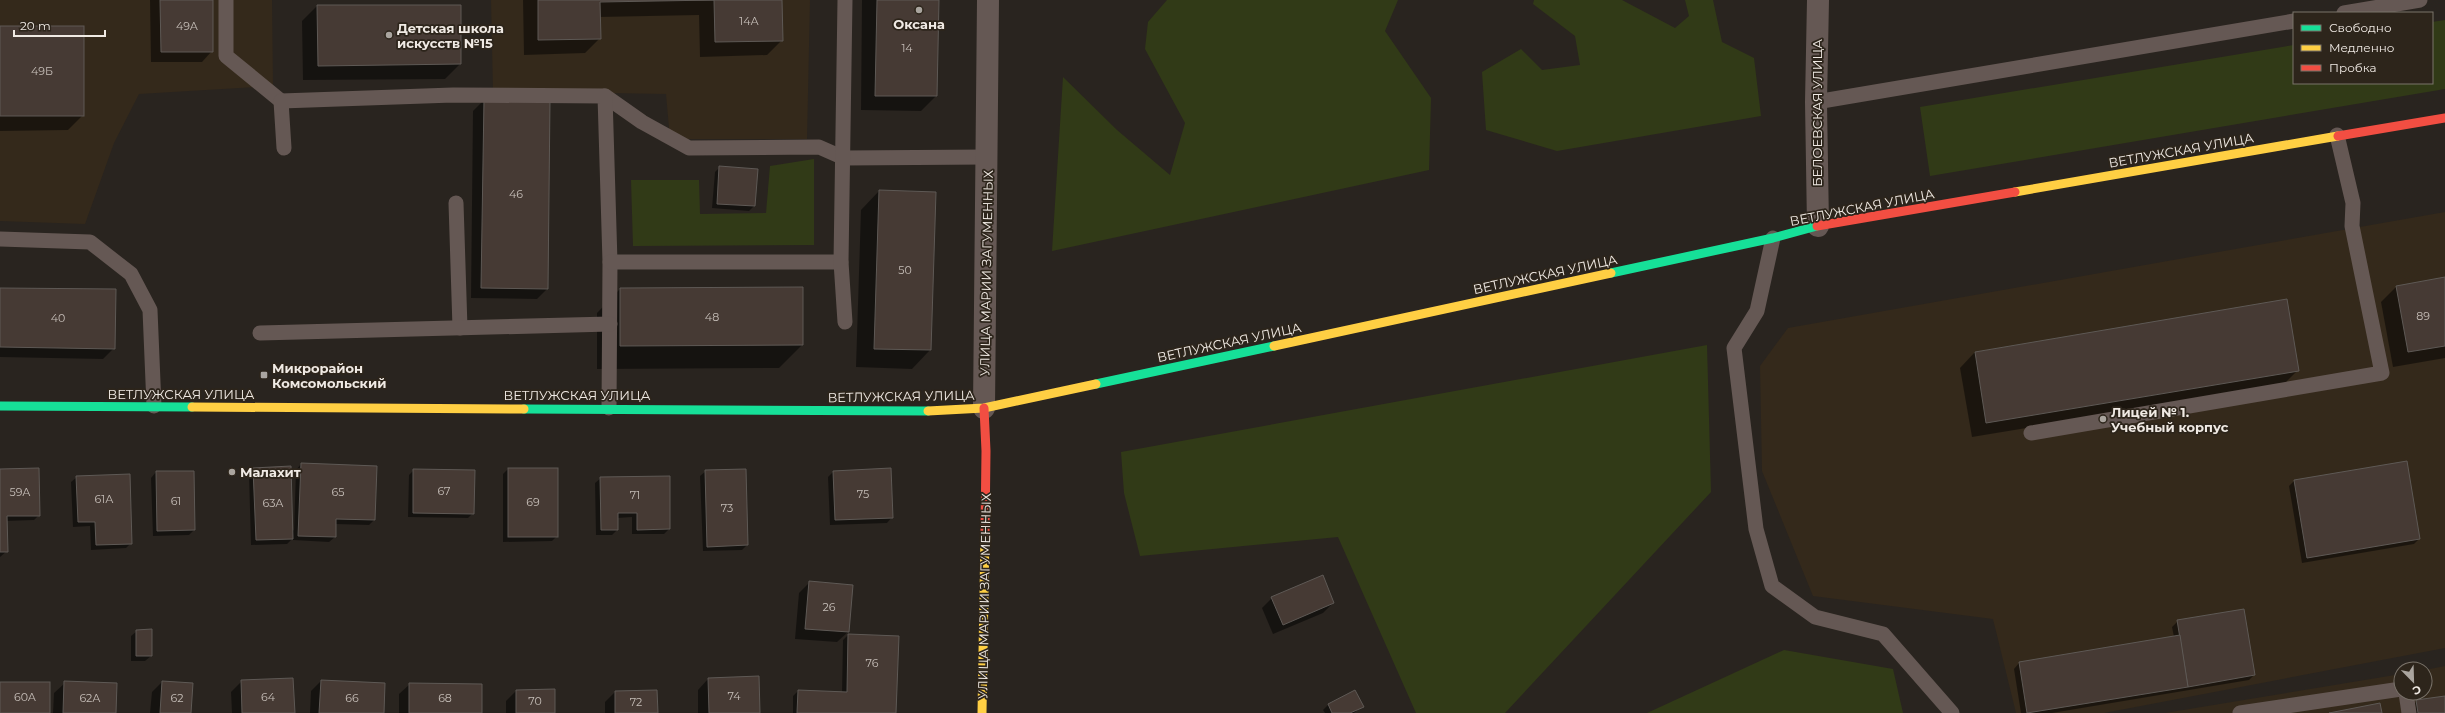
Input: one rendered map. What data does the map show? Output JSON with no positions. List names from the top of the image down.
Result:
{
  "streets": {
    "main road": ["ВЕТЛУЖСКАЯ УЛИЦА", "УЛИЦА МАРИИ ЗАГУМЕННЫХ"],
    "street": ["БЕЛОЕВСКАЯ УЛИЦА"]
  },
  "crossings": [
    ["БЕЛОЕВСКАЯ УЛИЦА", "ВЕТЛУЖСКАЯ УЛИЦА"],
    ["ВЕТЛУЖСКАЯ УЛИЦА", "УЛИЦА МАРИИ ЗАГУМЕННЫХ"]
  ],
  "places": {
    "other": [
      "Оксана",
      "Детская школа искусств №15",
      "Лицей № 1. Учебный корпус",
      "Малахит"
    ],
    "transit": ["Микрорайон Комсомольский"]
  },
  "house_numbers": [
    "14А",
    "49А",
    "14",
    "49Б",
    "46",
    "50",
    "89",
    "48",
    "40",
    "67",
    "59А",
    "65",
    "75",
    "71",
    "61А",
    "61",
    "69",
    "63А",
    "73",
    "26",
    "76",
    "74",
    "60А",
    "64",
    "62А",
    "62",
    "66",
    "68",
    "70",
    "72"
  ],
  "legend": ["Свободно", "Медленно", "Пробка"],
  "scale_bar": "20 m",
  "north": "bottom right"
}
